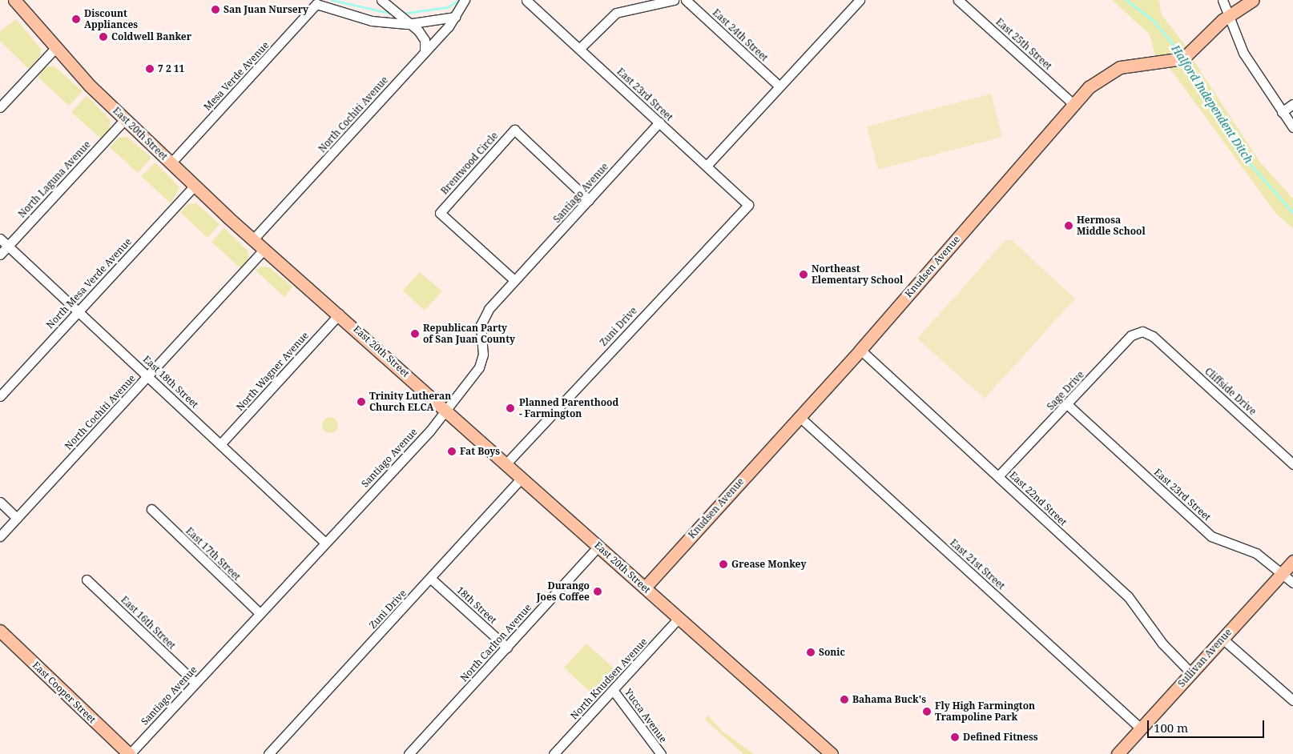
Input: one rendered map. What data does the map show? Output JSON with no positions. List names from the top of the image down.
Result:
{
  "streets": {
    "main road": [
      "East 20th Street",
      "Knudsen Avenue",
      "Sullivan Avenue",
      "East Cooper Street"
    ],
    "street": [
      "East 24th Street",
      "East 25th Street",
      "Mesa Verde Avenue",
      "East 23rd Street",
      "North Cochiti Avenue",
      "Brentwood Circle",
      "North Laguna Avenue",
      "Santiago Avenue",
      "North Mesa Verde Avenue",
      "Zuni Drive",
      "North Wagner Avenue",
      "East 18th Street",
      "Sage Drive",
      "Cliffside Drive",
      "East 22nd Street",
      "East 17th Street",
      "East 21st Street",
      "18th Street",
      "East 16th Street",
      "North Carlton Avenue",
      "North Knudsen Avenue",
      "Yucca Avenue"
    ]
  },
  "crossings": [
    ["East 25th Street", "Knudsen Avenue"],
    ["Mesa Verde Avenue", "East 20th Street"],
    ["East 23rd Street", "Santiago Avenue"],
    ["East 23rd Street", "Zuni Drive"],
    ["East 23rd Street", "Sage Drive"],
    ["East 23rd Street", "Sullivan Avenue"],
    ["North Cochiti Avenue", "East 20th Street"],
    ["North Cochiti Avenue", "East 18th Street"],
    ["East 20th Street", "North Laguna Avenue"],
    ["East 20th Street", "Santiago Avenue"],
    ["East 20th Street", "Knudsen Avenue"],
    ["East 20th Street", "North Mesa Verde Avenue"],
    ["East 20th Street", "Zuni Drive"],
    ["East 20th Street", "North Wagner Avenue"],
    ["East 20th Street", "North Carlton Avenue"],
    ["East 20th Street", "North Knudsen Avenue"],
    ["Brentwood Circle", "Santiago Avenue"],
    ["North Laguna Avenue", "East 18th Street"],
    ["Santiago Avenue", "East 18th Street"],
    ["Santiago Avenue", "East 17th Street"],
    ["Santiago Avenue", "East 16th Street"],
    ["Santiago Avenue", "East Cooper Street"],
    ["Knudsen Avenue", "East 22nd Street"],
    ["Knudsen Avenue", "East 21st Street"],
    ["North Mesa Verde Avenue", "East 18th Street"],
    ["Zuni Drive", "18th Street"],
    ["North Wagner Avenue", "East 18th Street"],
    ["Sage Drive", "Cliffside Drive"],
    ["Sage Drive", "East 22nd Street"],
    ["East 22nd Street", "Sullivan Avenue"],
    ["East 21st Street", "Sullivan Avenue"],
    ["18th Street", "North Carlton Avenue"],
    ["North Knudsen Avenue", "Yucca Avenue"]
  ],
  "water": ["Halford Independent Ditch"],
  "places": [
    "San Juan Nursery",
    "Discount Appliances",
    "Coldwell Banker",
    "7 2 11",
    "Hermosa Middle School",
    "Northeast Elementary School",
    "Republican Party of San Juan County",
    "Trinity Lutheran Church ELCA",
    "Planned Parenthood - Farmington",
    "Fat Boys",
    "Grease Monkey",
    "Durango Joes Coffee",
    "Sonic",
    "Bahama Buck's",
    "Fly High Farmington Trampoline Park",
    "Defined Fitness"
  ],
  "scale_bar": "100 m"
}
